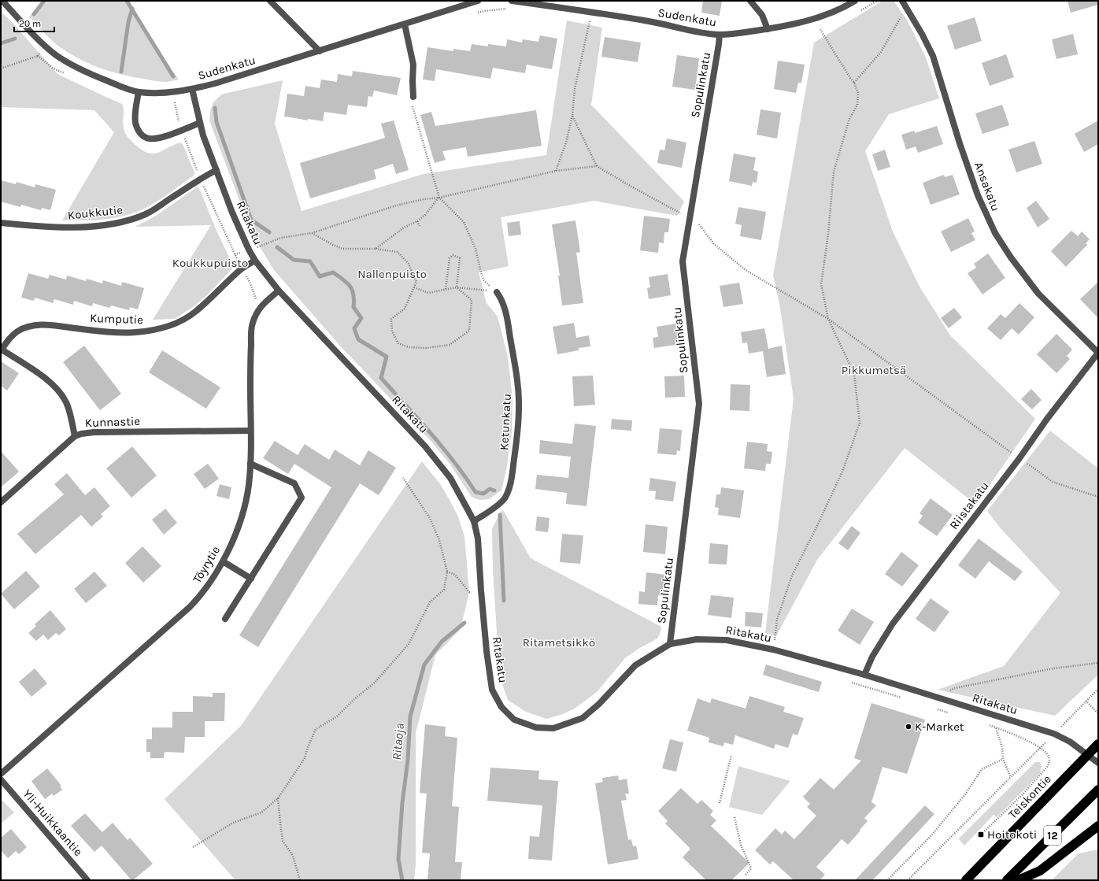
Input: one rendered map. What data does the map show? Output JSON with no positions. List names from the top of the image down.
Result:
{
  "streets": {
    "highway": ["Teiskontie", "12"],
    "street": [
      "Sudenkatu",
      "Sopulinkatu",
      "Ansakatu",
      "Koukkutie",
      "Ritakatu",
      "Kumputie",
      "Kunnastie",
      "Ketunkatu",
      "Riistakatu",
      "Töyrytie",
      "Yli-Huikkaantie"
    ]
  },
  "crossings": [
    ["Sudenkatu", "Sopulinkatu"],
    ["Sudenkatu", "Ritakatu"],
    ["Sopulinkatu", "Ritakatu"],
    ["Ansakatu", "Riistakatu"],
    ["Koukkutie", "Ritakatu"],
    ["Ritakatu", "Kumputie"],
    ["Ritakatu", "Ketunkatu"],
    ["Ritakatu", "Riistakatu"],
    ["Ritakatu", "Töyrytie"],
    ["Ritakatu", "Teiskontie"],
    ["Kunnastie", "Töyrytie"]
  ],
  "water": ["Ritaoja"],
  "parks": [
    "Koukkupuisto",
    "Nallenpuisto",
    "Pikkumetsä",
    "Ritametsikkö"
  ],
  "places": {
    "other": ["K-Market"],
    "transit": ["Hoitokoti"]
  },
  "scale_bar": "20 m"
}
